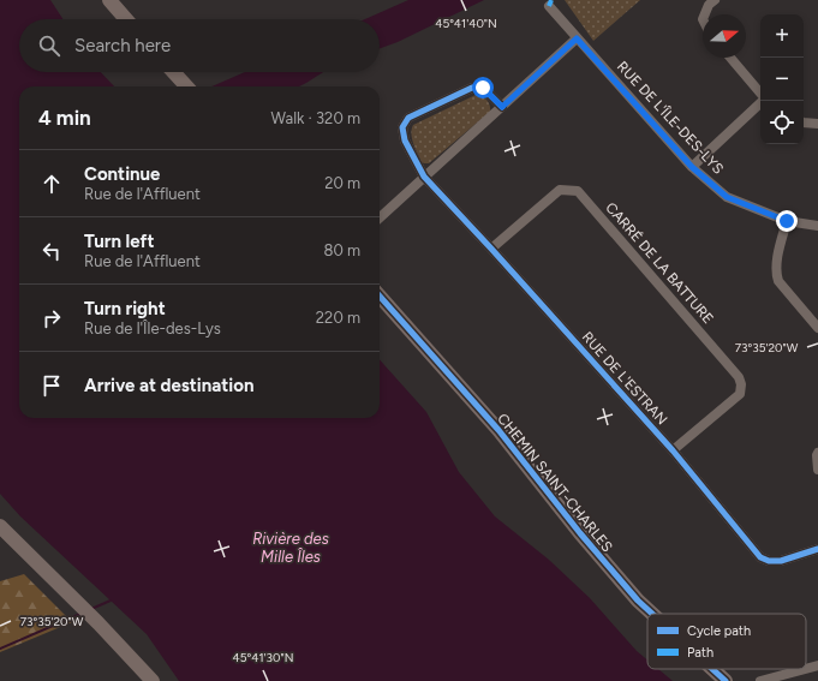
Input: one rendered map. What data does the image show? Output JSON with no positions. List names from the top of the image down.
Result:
{
  "streets": {
    "main road": ["CHEMIN SAINT-CHARLES"],
    "street": ["RUE DE L'ÎLE-DES-LYS", "CARRÉ DE LA BATTURE", "RUE DE L'ESTRAN"]
  },
  "crossings": [
    ["CARRÉ DE LA BATTURE", "RUE DE L'ESTRAN"]
  ],
  "water": ["Rivière des Mille Îles"],
  "legend": ["Cycle path", "Path"],
  "north": "right",
  "page": {
    "map_buttons": ["+", "−"],
    "search": "Search here",
    "heading": ["4 min", "Walk · 320 m"],
    "list": [
      ["Continue", "Rue de l'Affluent", "20 m"],
      ["Turn left", "Rue de l'Affluent", "80 m"],
      ["Turn right", "Rue de l'Île-des-Lys", "220 m"],
      "Arrive at destination"
    ]
  },
  "coordinates": ["45°41'40\"N", "73°35'20\"W", "45°41'30\"N"]
}
